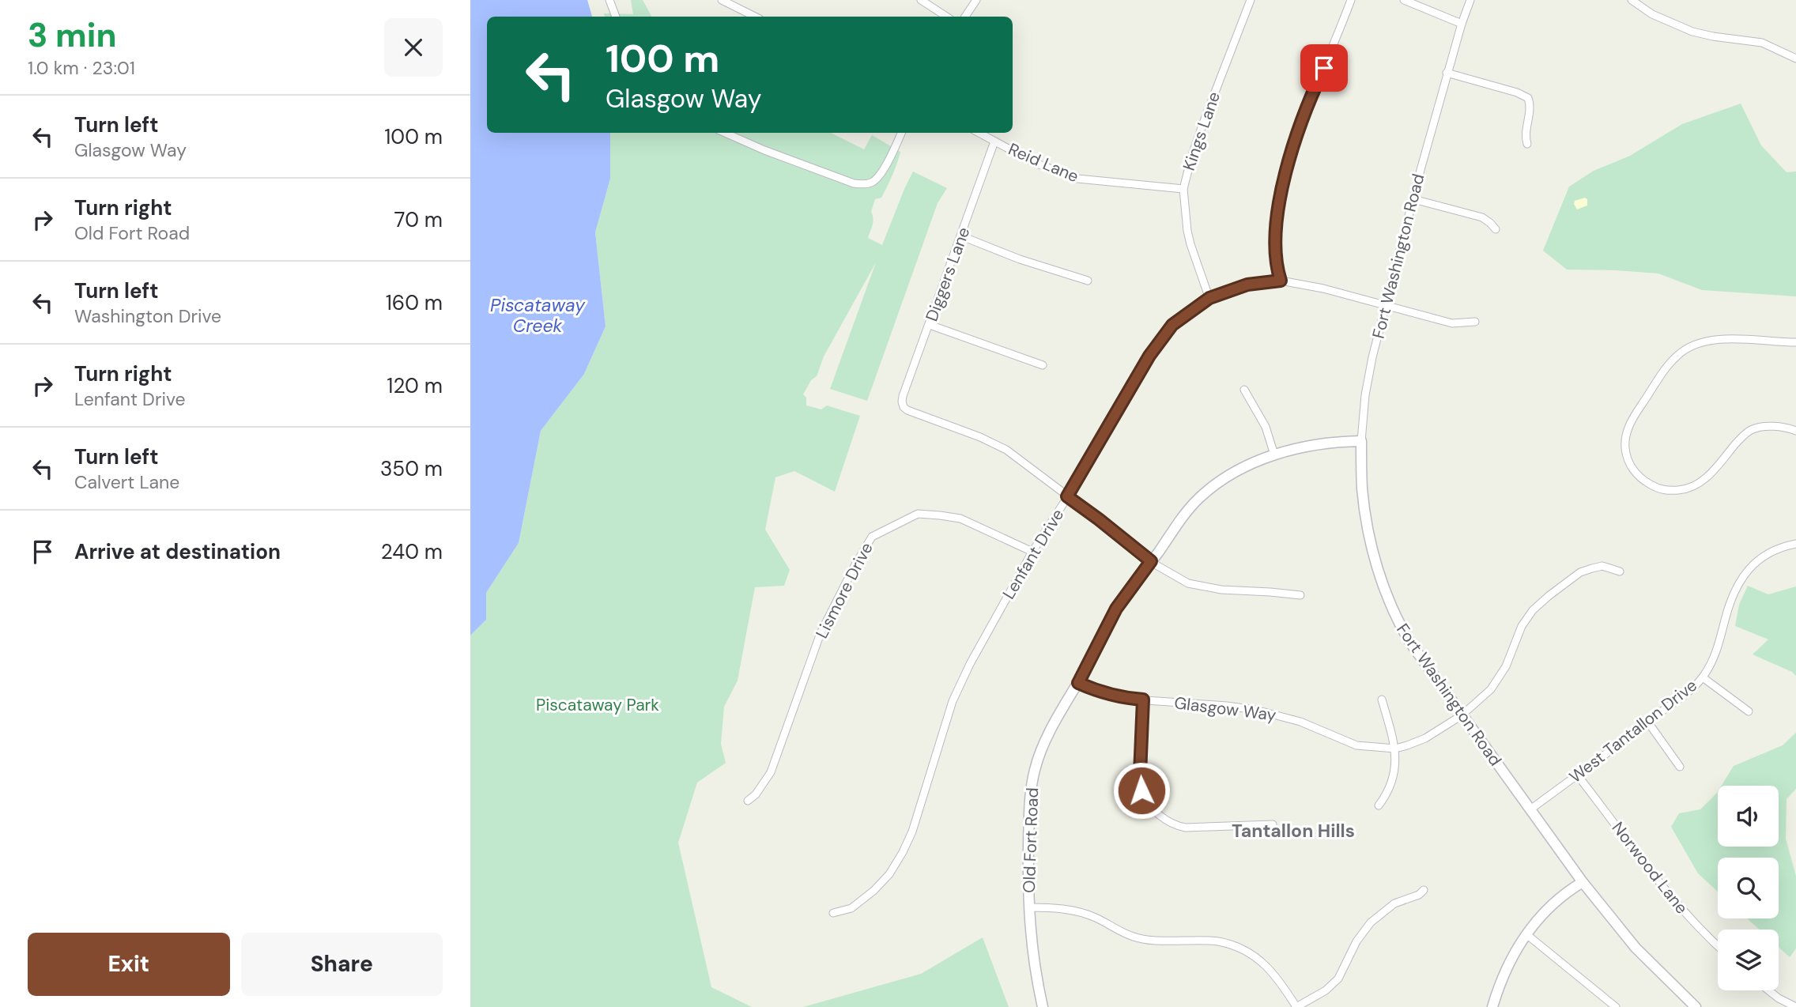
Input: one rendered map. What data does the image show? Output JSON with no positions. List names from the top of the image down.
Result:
{
  "streets": {
    "main road": ["Fort Washington Road", "Old Fort Road"],
    "street": [
      "Kings Lane",
      "Reid Lane",
      "Diggers Lane",
      "Lenfant Drive",
      "Lismore Drive",
      "Glasgow Way",
      "West Tantallon Drive",
      "Norwood Lane"
    ]
  },
  "crossings": [
    ["Kings Lane", "Reid Lane"],
    ["Kings Lane", "Lenfant Drive"],
    ["Reid Lane", "Diggers Lane"],
    ["Fort Washington Road", "Lenfant Drive"],
    ["Fort Washington Road", "Glasgow Way"],
    ["Fort Washington Road", "West Tantallon Drive"],
    ["Fort Washington Road", "Old Fort Road"],
    ["Diggers Lane", "Lenfant Drive"],
    ["Lenfant Drive", "Lismore Drive"],
    ["Glasgow Way", "Old Fort Road"],
    ["West Tantallon Drive", "Norwood Lane"]
  ],
  "districts": ["Tantallon Hills"],
  "water": ["Piscataway Creek"],
  "parks": ["Piscataway Park"],
  "page": {
    "heading": ["3 min", "1.0 km · 23:01"],
    "turn": ["100 m", "Glasgow Way"],
    "list": [
      {
        "name": "Turn left",
        "note": "Glasgow Way",
        "value": "100 m"
      },
      {
        "name": "Turn right",
        "note": "Old Fort Road",
        "value": "70 m"
      },
      {
        "name": "Turn left",
        "note": "Washington Drive",
        "value": "160 m"
      },
      {
        "name": "Turn right",
        "note": "Lenfant Drive",
        "value": "120 m"
      },
      {
        "name": "Turn left",
        "note": "Calvert Lane",
        "value": "350 m"
      },
      {
        "name": "Arrive at destination",
        "value": "240 m"
      }
    ],
    "buttons": ["Exit", "Share"]
  }
}
